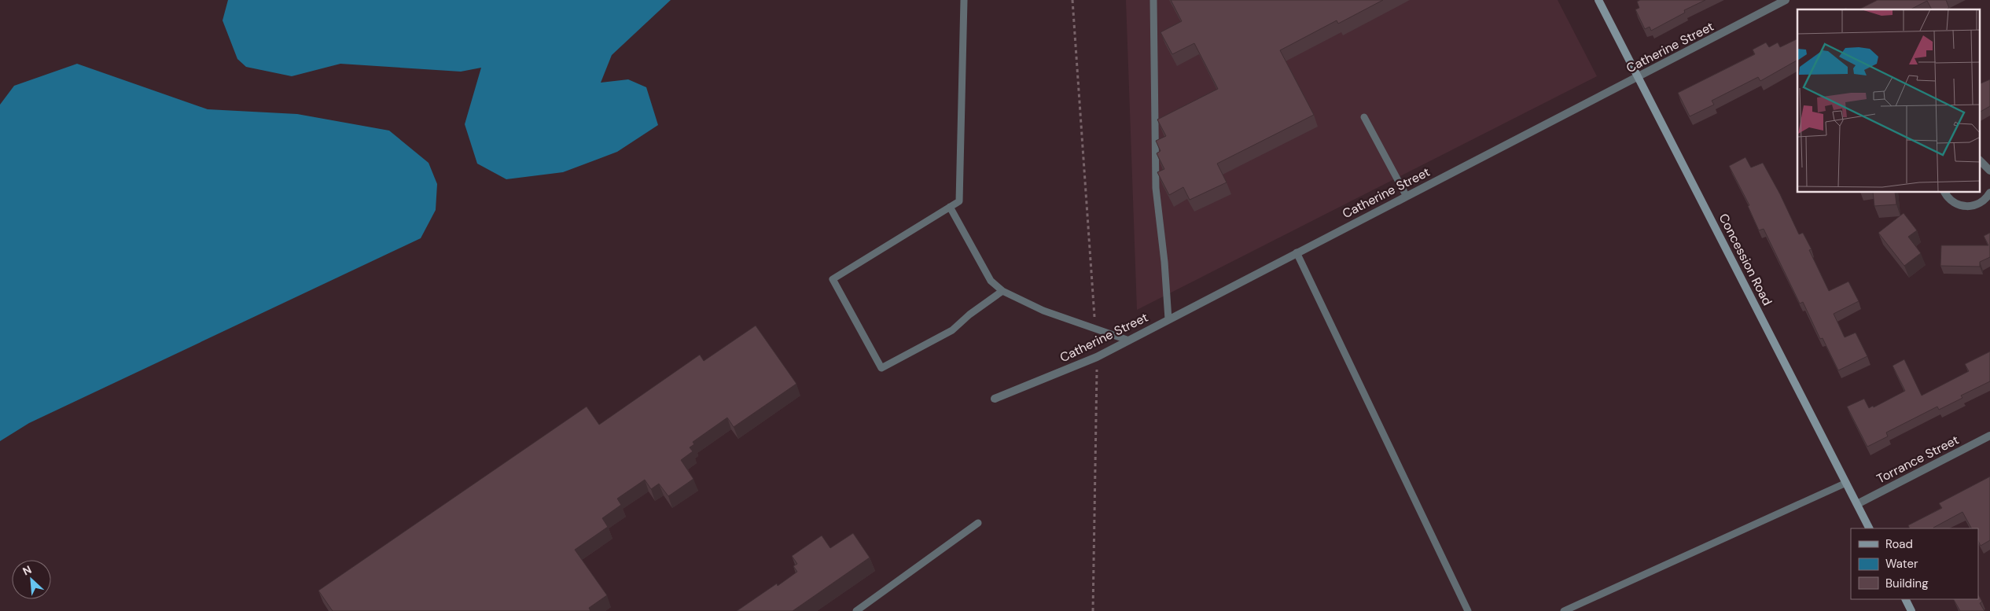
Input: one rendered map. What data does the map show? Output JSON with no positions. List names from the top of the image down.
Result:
{
  "streets": {
    "street": ["Catherine Street", "Concession Road", "Torrance Street"]
  },
  "crossings": [
    ["Catherine Street", "Concession Road"],
    ["Concession Road", "Torrance Street"]
  ],
  "legend": ["Road", "Water", "Building"],
  "north": "top left"
}
